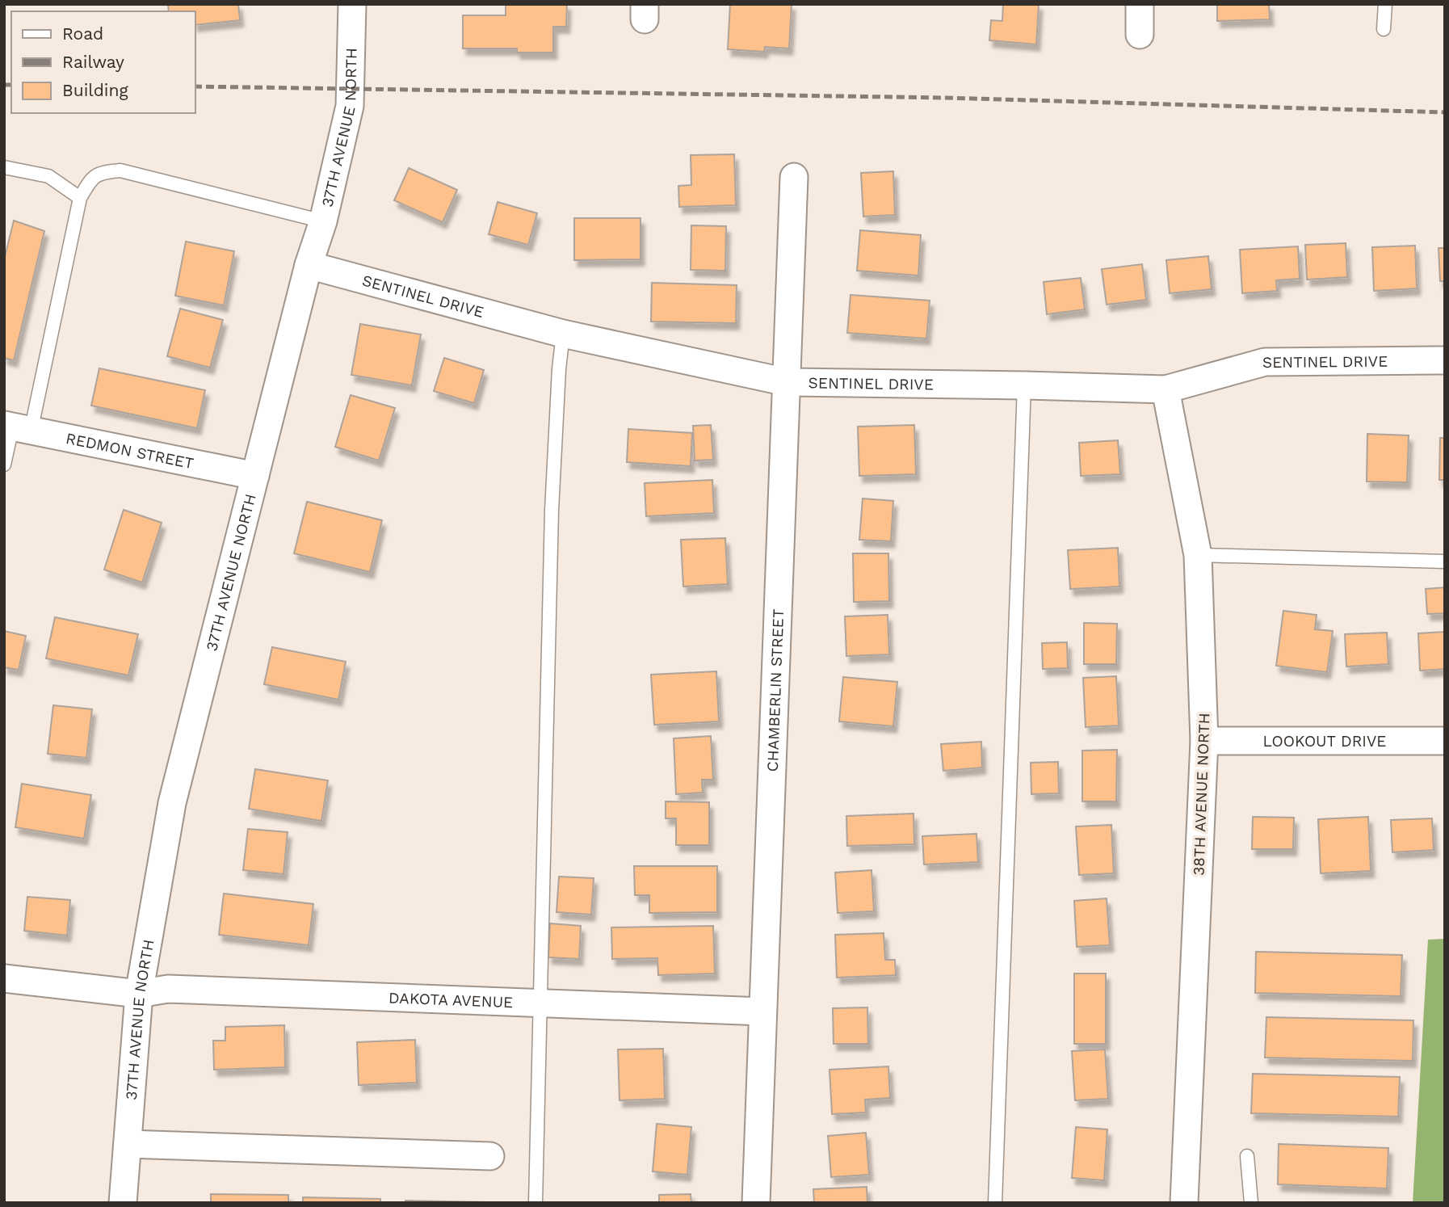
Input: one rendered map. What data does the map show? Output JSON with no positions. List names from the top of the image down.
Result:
{
  "streets": {
    "street": [
      "37TH AVENUE NORTH",
      "SENTINEL DRIVE",
      "REDMON STREET",
      "CHAMBERLIN STREET",
      "LOOKOUT DRIVE",
      "38TH AVENUE NORTH",
      "DAKOTA AVENUE"
    ]
  },
  "crossings": [
    ["37TH AVENUE NORTH", "SENTINEL DRIVE"],
    ["37TH AVENUE NORTH", "REDMON STREET"],
    ["37TH AVENUE NORTH", "DAKOTA AVENUE"],
    ["SENTINEL DRIVE", "CHAMBERLIN STREET"],
    ["SENTINEL DRIVE", "38TH AVENUE NORTH"],
    ["CHAMBERLIN STREET", "DAKOTA AVENUE"],
    ["LOOKOUT DRIVE", "38TH AVENUE NORTH"]
  ],
  "legend": ["Road", "Railway", "Building"]
}
